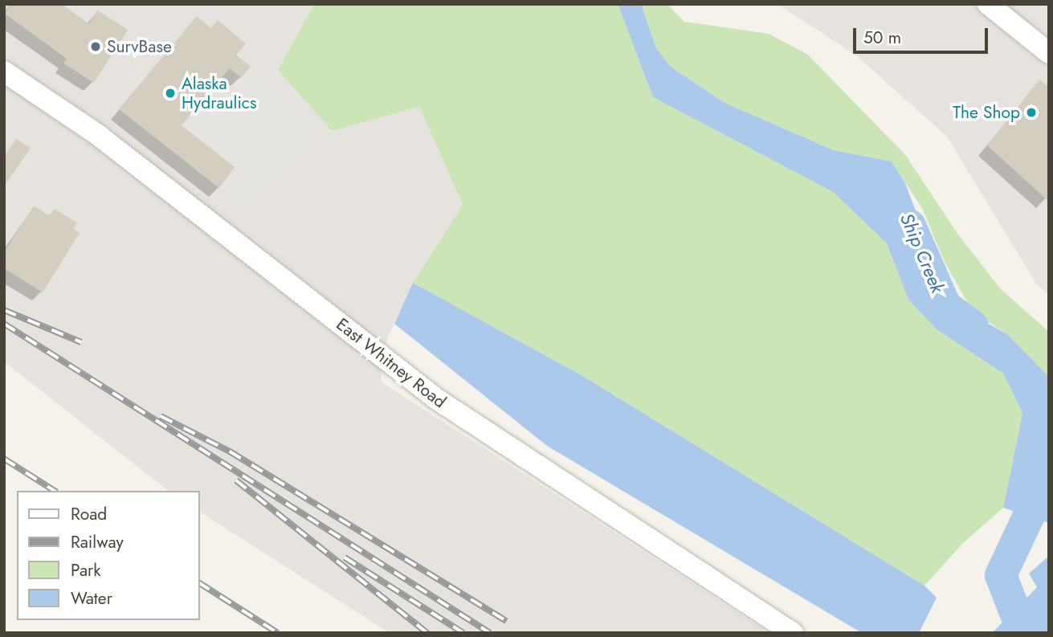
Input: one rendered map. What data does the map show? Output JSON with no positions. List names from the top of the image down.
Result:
{
  "streets": {
    "street": ["East Whitney Road"]
  },
  "water": ["Ship Creek"],
  "places": ["SurvBase", "Alaska Hydraulics", "The Shop"],
  "legend": [
    "Road",
    "Railway",
    "Park",
    "Water"
  ],
  "scale_bar": "50 m"
}
